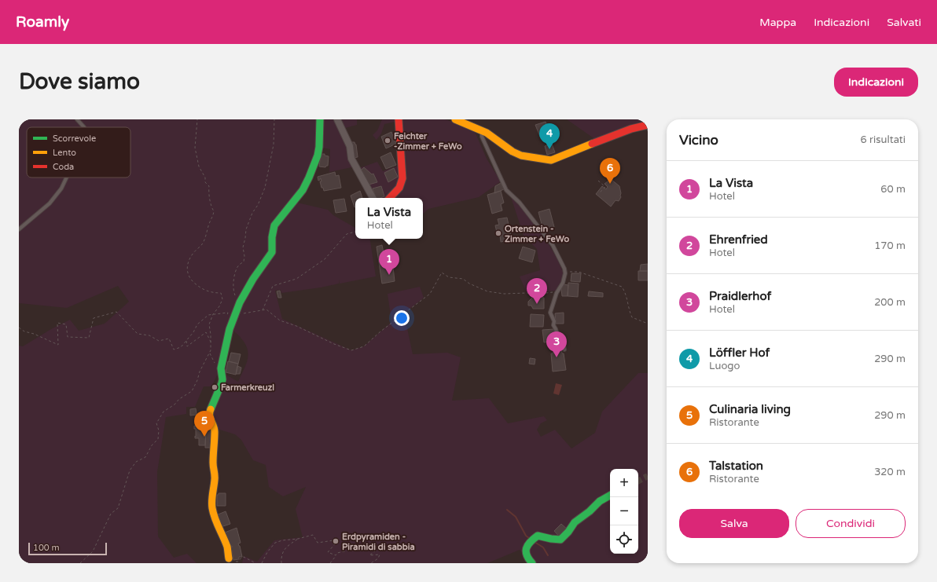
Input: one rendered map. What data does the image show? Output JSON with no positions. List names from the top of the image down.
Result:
{
  "places": [
    "Feichter -Zimmer + FeWo",
    "Ortenstein - Zimmer + FeWo",
    "Farmerkreuzl",
    "Erdpyramiden - Piramidi di sabbia"
  ],
  "legend": ["Scorrevole", "Lento", "Coda"],
  "scale_bar": "100 m",
  "page": {
    "header": "Roamly",
    "nav": ["Mappa", "Indicazioni", "Salvati"],
    "buttons": [
      "Indicazioni",
      ["Salva", "Condividi"]
    ],
    "title": "Dove siamo",
    "heading": ["Vicino", "6 risultati"],
    "pins": [
      "4",
      "6",
      "1",
      "2",
      "3",
      "5"
    ],
    "list": [
      {
        "mark": "1",
        "name": "La Vista",
        "note": "Hotel",
        "value": "60 m"
      },
      {
        "mark": "2",
        "name": "Ehrenfried",
        "note": "Hotel",
        "value": "170 m"
      },
      {
        "mark": "3",
        "name": "Praidlerhof",
        "note": "Hotel",
        "value": "200 m"
      },
      {
        "mark": "4",
        "name": "Löffler Hof",
        "note": "Luogo",
        "value": "290 m"
      },
      {
        "mark": "5",
        "name": "Culinaria living",
        "note": "Ristorante",
        "value": "290 m"
      },
      {
        "mark": "6",
        "name": "Talstation",
        "note": "Ristorante",
        "value": "320 m"
      }
    ],
    "popup": ["La Vista", "Hotel"],
    "map_buttons": ["+", "−"],
    "scale": "100 m"
  }
}
